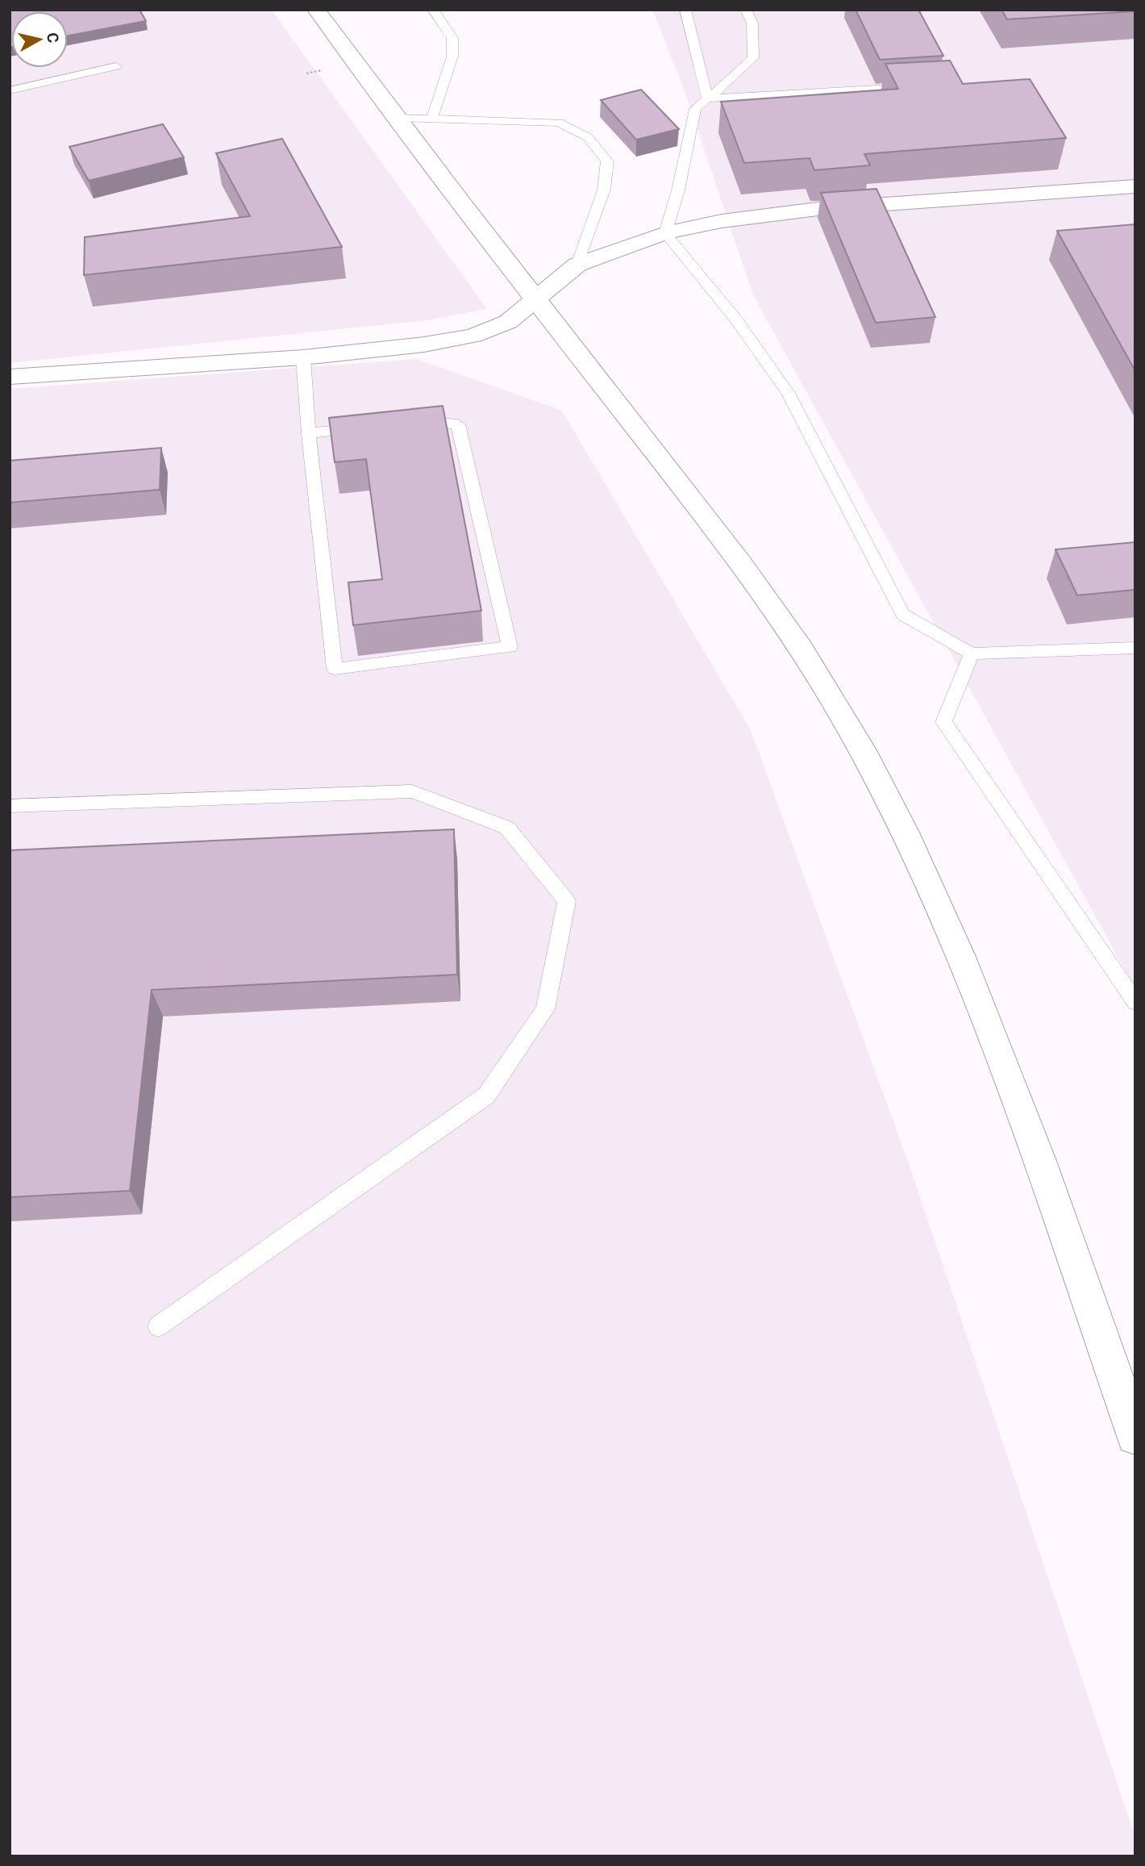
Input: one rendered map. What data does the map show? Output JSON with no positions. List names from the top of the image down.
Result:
{
  "north": "right"
}
